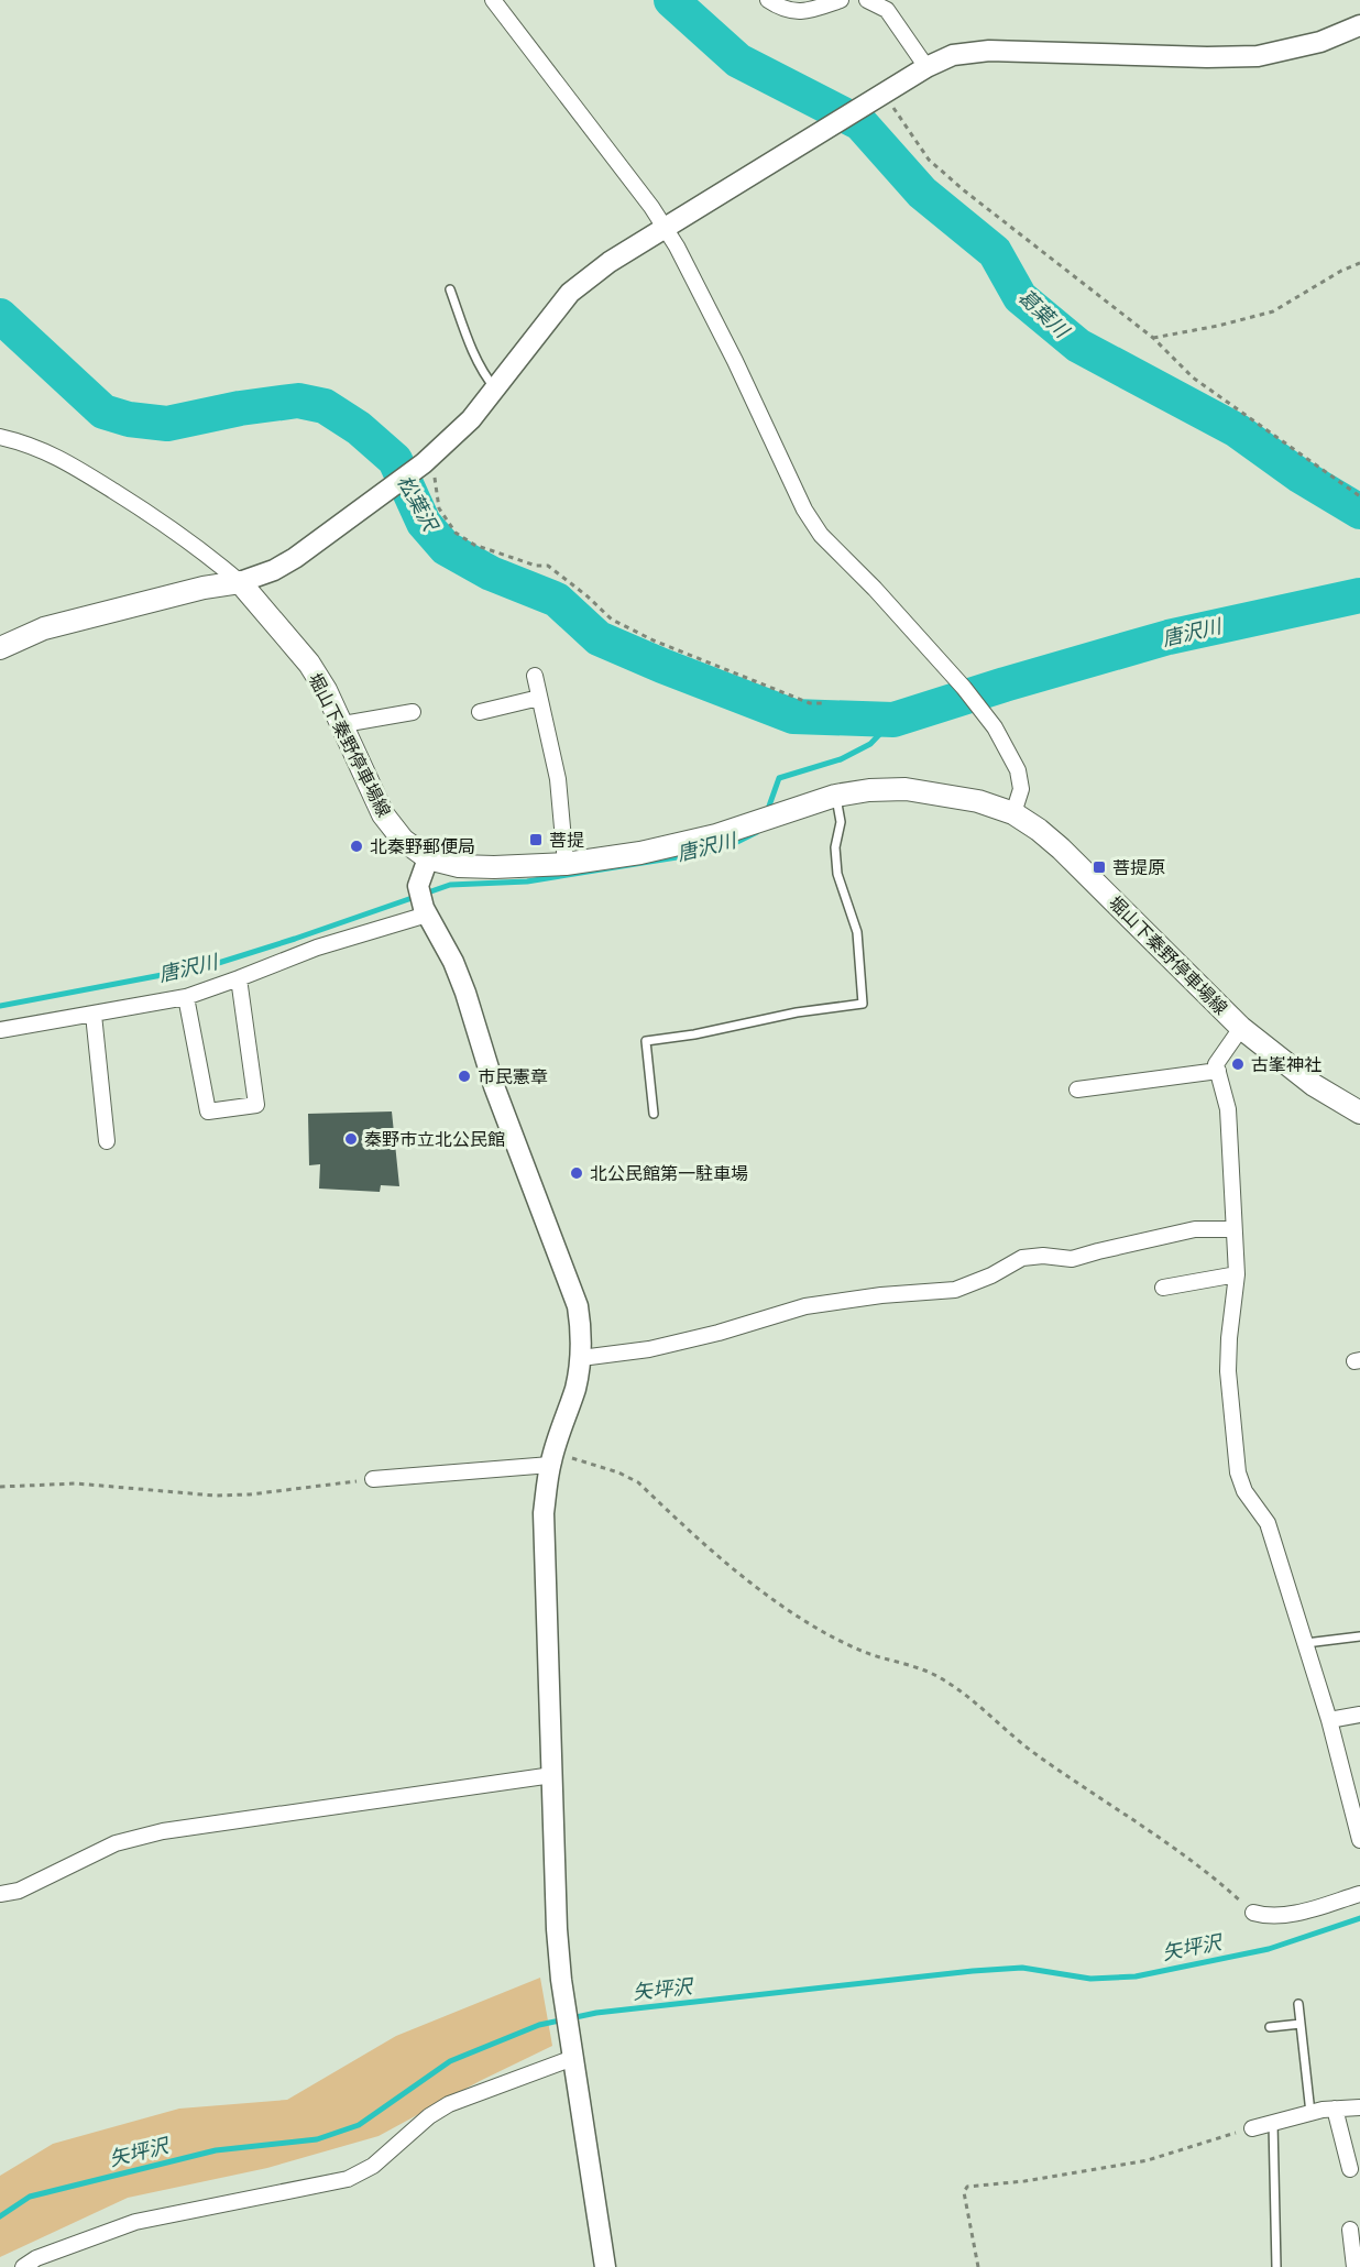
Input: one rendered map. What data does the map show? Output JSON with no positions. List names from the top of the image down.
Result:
{
  "streets": {
    "main road": ["堀山下秦野停車場線"]
  },
  "water": [
    "葛葉川",
    "松葉沢",
    "唐沢川",
    "矢坪沢"
  ],
  "places": {
    "transit": ["菩提", "菩提原"],
    "other": [
      "北秦野郵便局",
      "古峯神社",
      "市民憲章",
      "秦野市立北公民館",
      "北公民館第一駐車場"
    ]
  }
}
